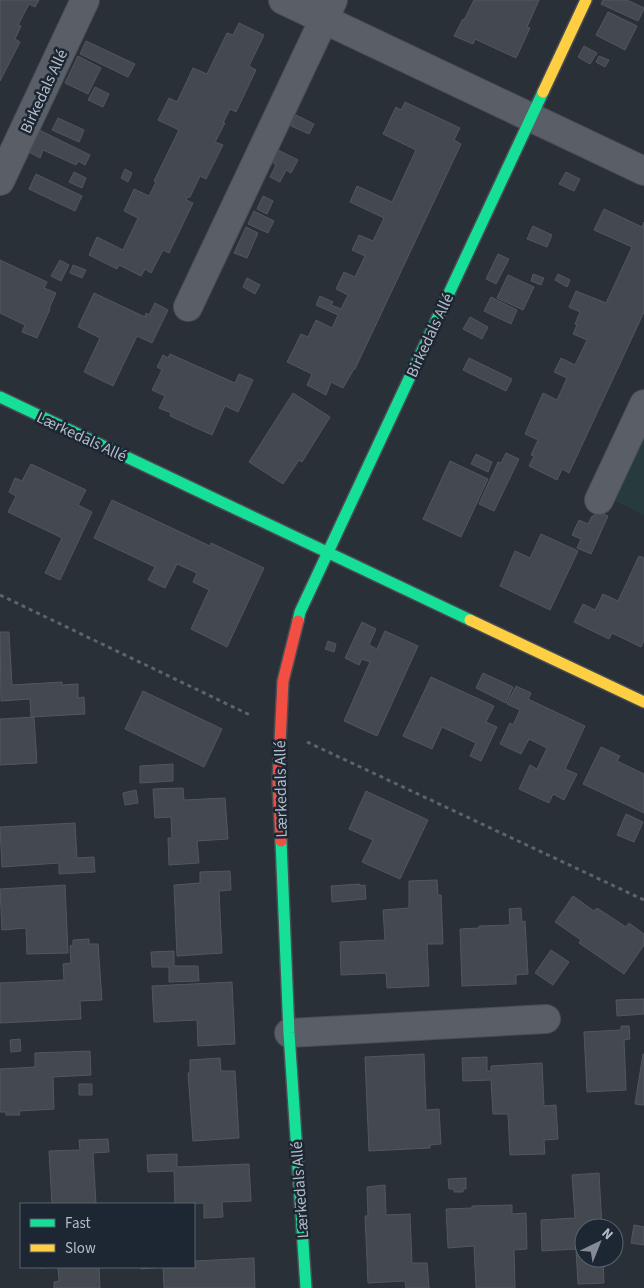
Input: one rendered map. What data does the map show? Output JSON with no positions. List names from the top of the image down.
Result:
{
  "streets": {
    "street": ["Birkedals Allé", "Lærkedals Allé"]
  },
  "crossings": [
    ["Birkedals Allé", "Lærkedals Allé"]
  ],
  "legend": ["Fast", "Slow"],
  "north": "top right"
}
